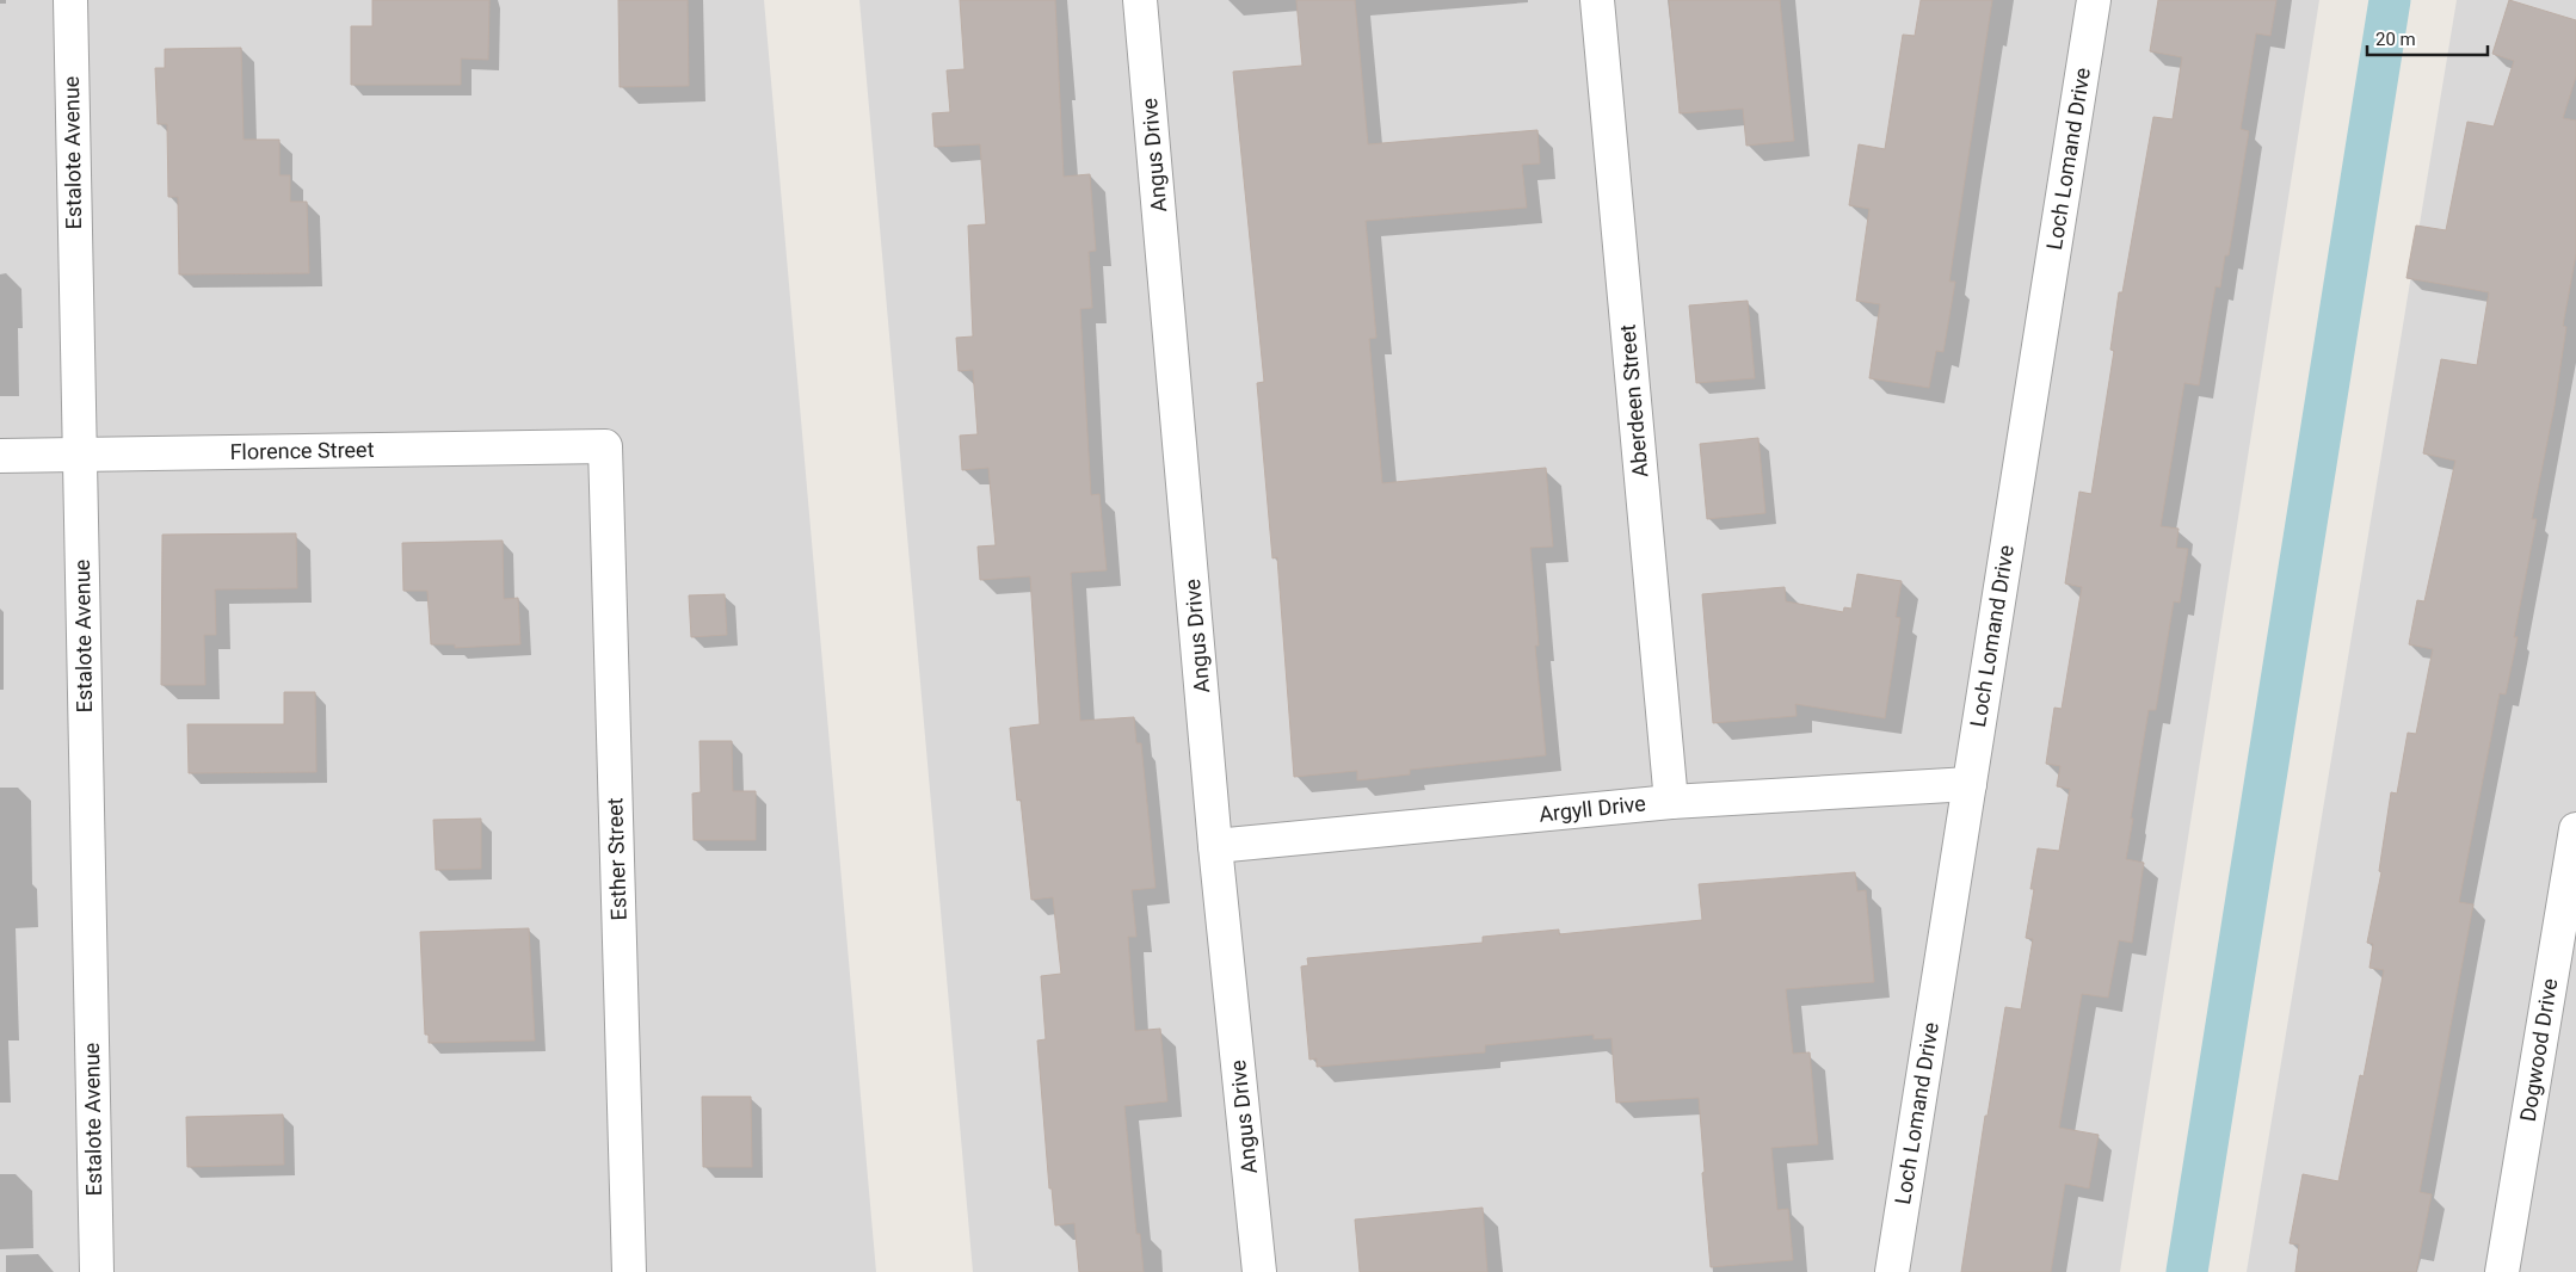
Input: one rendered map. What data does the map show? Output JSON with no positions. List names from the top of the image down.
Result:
{
  "streets": {
    "street": [
      "Estalote Avenue",
      "Angus Drive",
      "Loch Lomand Drive",
      "Aberdeen Street",
      "Florence Street",
      "Argyll Drive",
      "Esther Street",
      "Dogwood Drive"
    ]
  },
  "crossings": [
    ["Estalote Avenue", "Florence Street"],
    ["Angus Drive", "Argyll Drive"],
    ["Loch Lomand Drive", "Argyll Drive"],
    ["Aberdeen Street", "Argyll Drive"],
    ["Florence Street", "Esther Street"]
  ],
  "scale_bar": "20 m"
}
